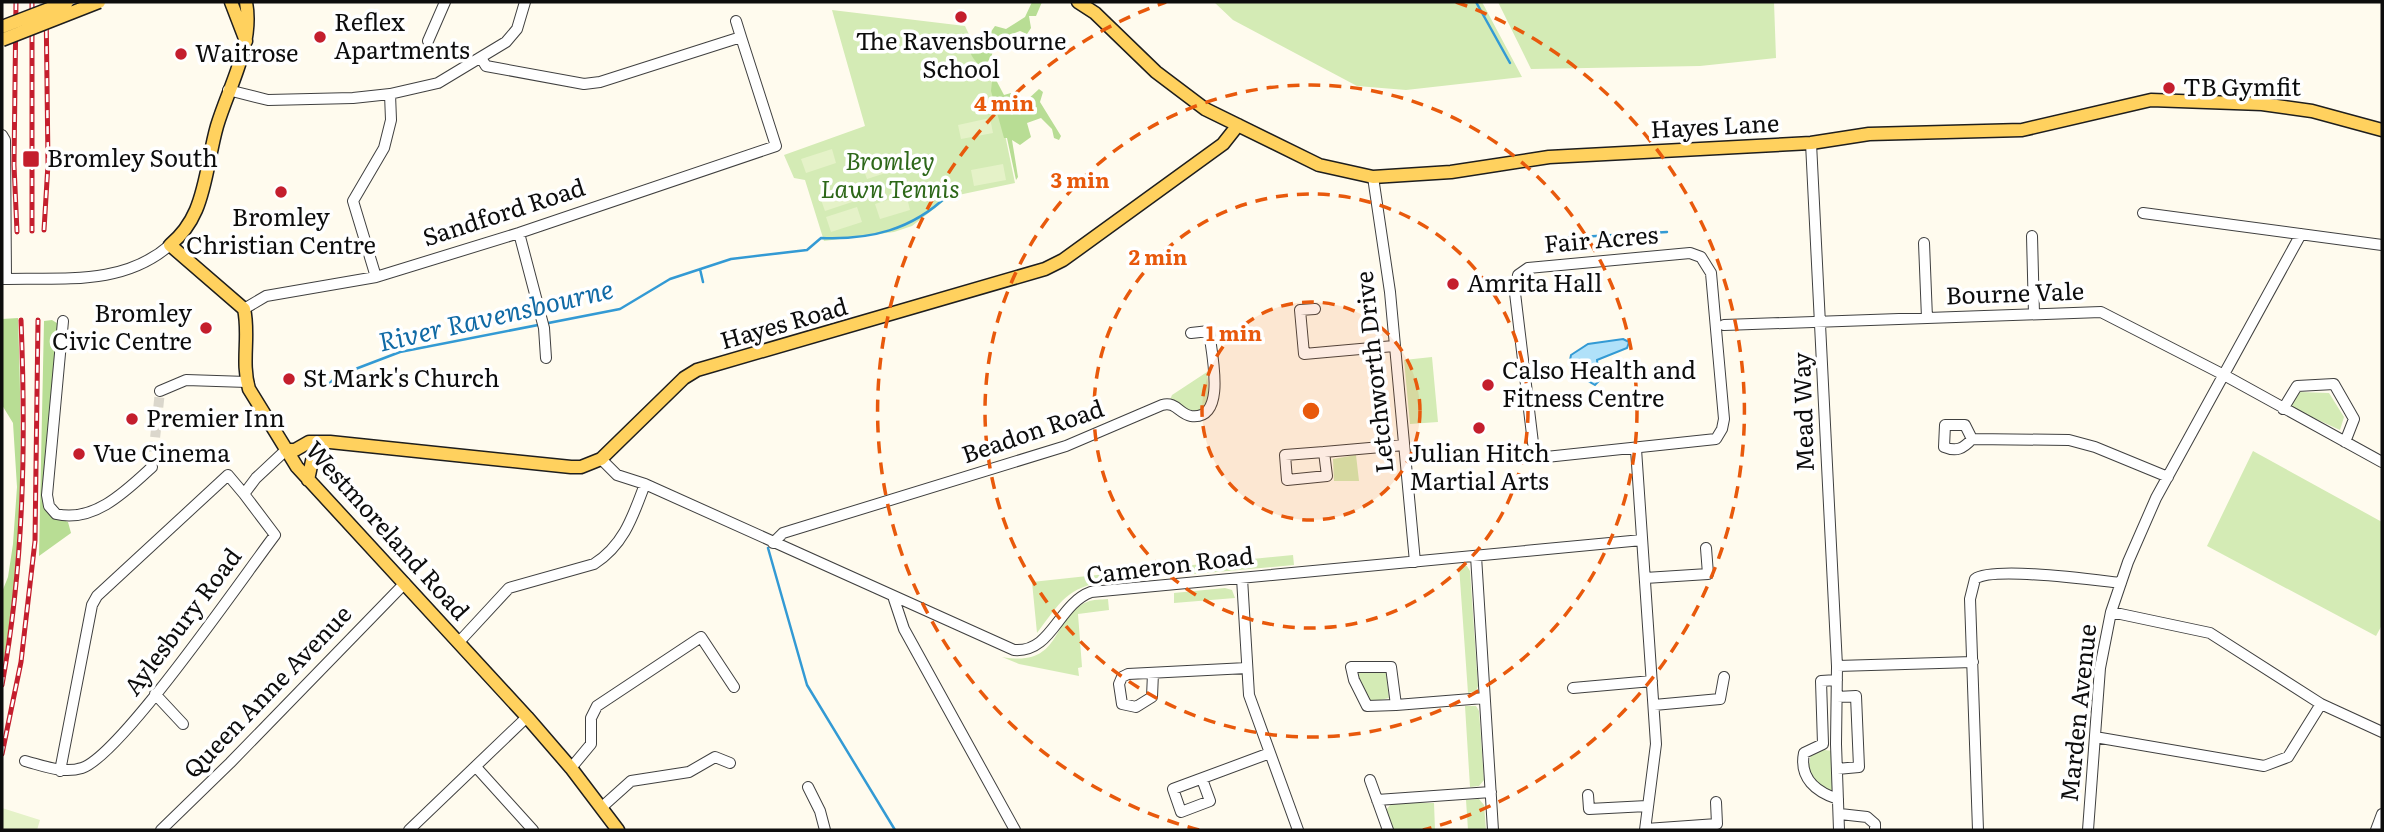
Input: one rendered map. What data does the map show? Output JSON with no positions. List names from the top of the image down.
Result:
{
  "streets": {
    "main road": ["Hayes Lane", "Hayes Road", "Westmoreland Road"],
    "street": [
      "Sandford Road",
      "Fair Acres",
      "Bourne Vale",
      "Letchworth Drive",
      "Mead Way",
      "Beadon Road",
      "Cameron Road",
      "Aylesbury Road",
      "Queen Anne Avenue",
      "Marden Avenue"
    ]
  },
  "crossings": [
    ["Hayes Lane", "Hayes Road"],
    ["Hayes Lane", "Letchworth Drive"],
    ["Hayes Lane", "Mead Way"],
    ["Sandford Road", "Westmoreland Road"],
    ["Bourne Vale", "Mead Way"],
    ["Bourne Vale", "Marden Avenue"],
    ["Hayes Road", "Cameron Road"],
    ["Letchworth Drive", "Cameron Road"],
    ["Beadon Road", "Cameron Road"],
    ["Westmoreland Road", "Queen Anne Avenue"]
  ],
  "water": ["River Ravensbourne"],
  "parks": ["Bromley Lawn Tennis"],
  "places": {
    "other": [
      "The Ravensbourne School",
      "Reflex Apartments",
      "Waitrose",
      "TB Gymfit",
      "Bromley Christian Centre",
      "Amrita Hall",
      "Bromley Civic Centre",
      "St Mark's Church",
      "Calso Health and Fitness Centre",
      "Premier Inn",
      "Julian Hitch Martial Arts",
      "Vue Cinema"
    ],
    "transit": ["Bromley South"]
  },
  "rings": [
    "4 min",
    "3 min",
    "2 min",
    "1 min"
  ]
}
